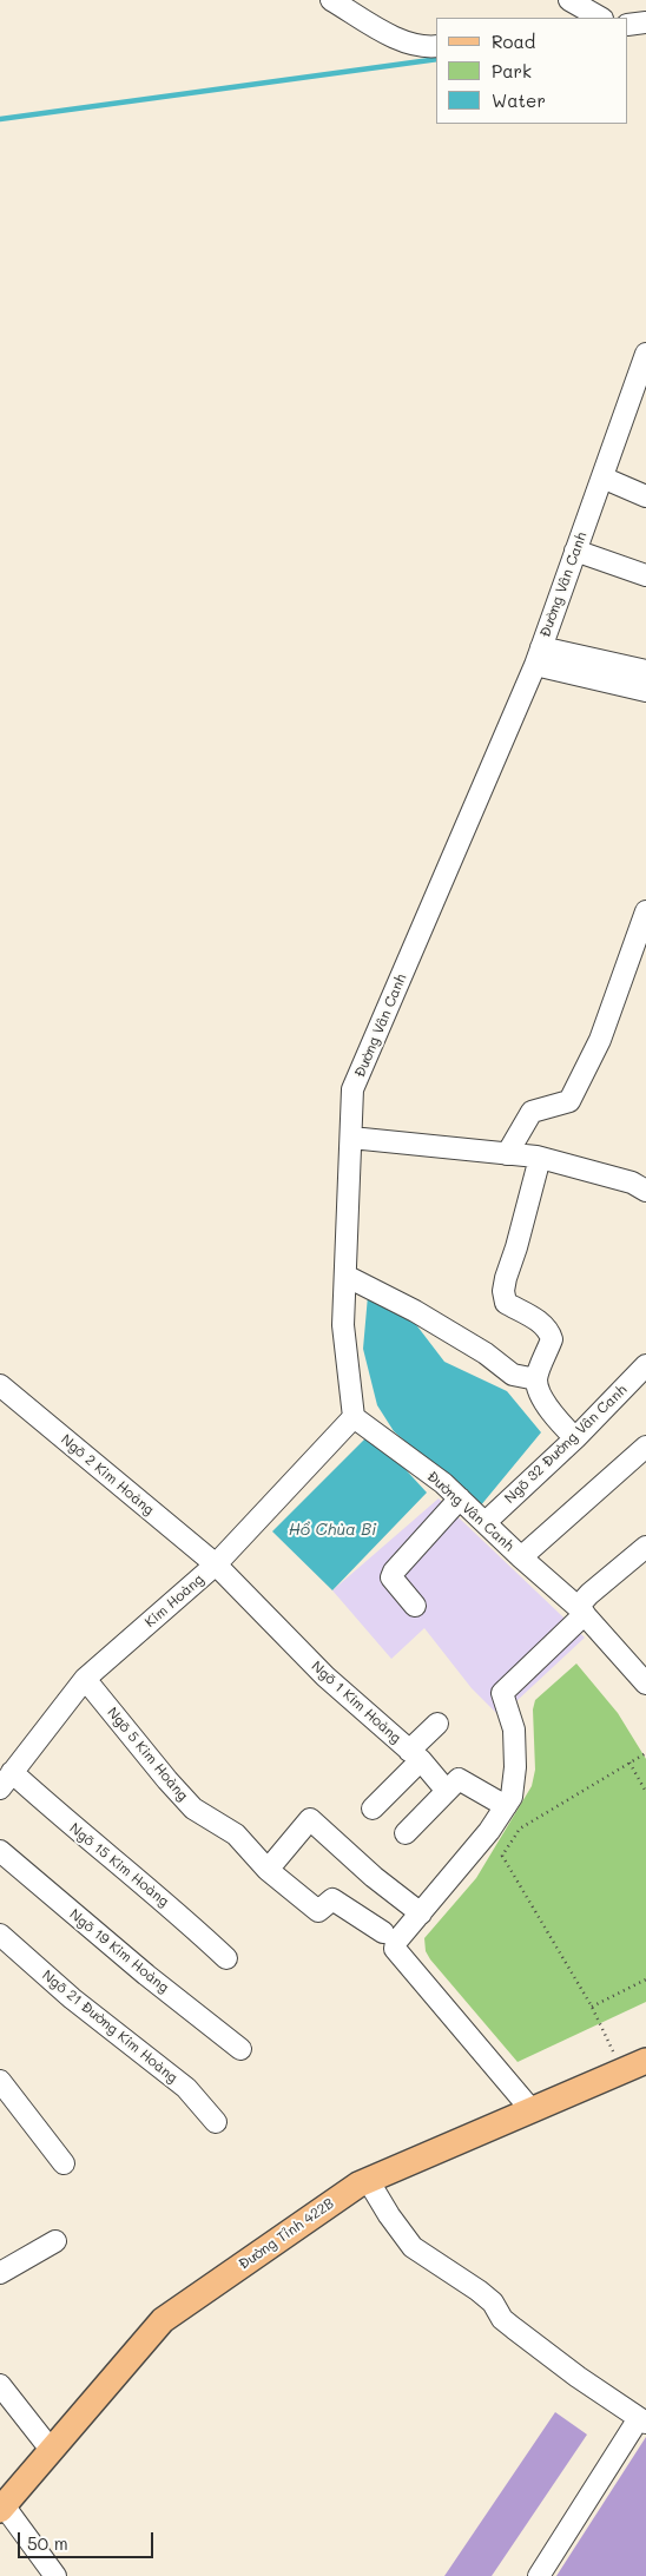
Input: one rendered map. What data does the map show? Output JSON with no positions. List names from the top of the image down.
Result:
{
  "streets": {
    "main road": ["Đường Tỉnh 422B"],
    "street": [
      "Đường Vân Canh",
      "Ngõ 32 Đường Vân Canh",
      "Ngõ 2 Kim Hoàng",
      "Kim Hoàng",
      "Ngõ 1 Kim Hoàng",
      "Ngõ 5 Kim Hoàng",
      "Ngõ 15 Kim Hoàng",
      "Ngõ 19 Kim Hoàng",
      "Ngõ 21 Đường Kim Hoàng"
    ]
  },
  "crossings": [
    ["Đường Vân Canh", "Ngõ 32 Đường Vân Canh"],
    ["Đường Vân Canh", "Kim Hoàng"],
    ["Ngõ 2 Kim Hoàng", "Kim Hoàng"],
    ["Ngõ 2 Kim Hoàng", "Ngõ 1 Kim Hoàng"],
    ["Kim Hoàng", "Ngõ 1 Kim Hoàng"],
    ["Kim Hoàng", "Ngõ 5 Kim Hoàng"],
    ["Kim Hoàng", "Ngõ 15 Kim Hoàng"]
  ],
  "water": ["Hồ Chùa Bi"],
  "legend": ["Road", "Park", "Water"],
  "scale_bar": "50 m"
}
